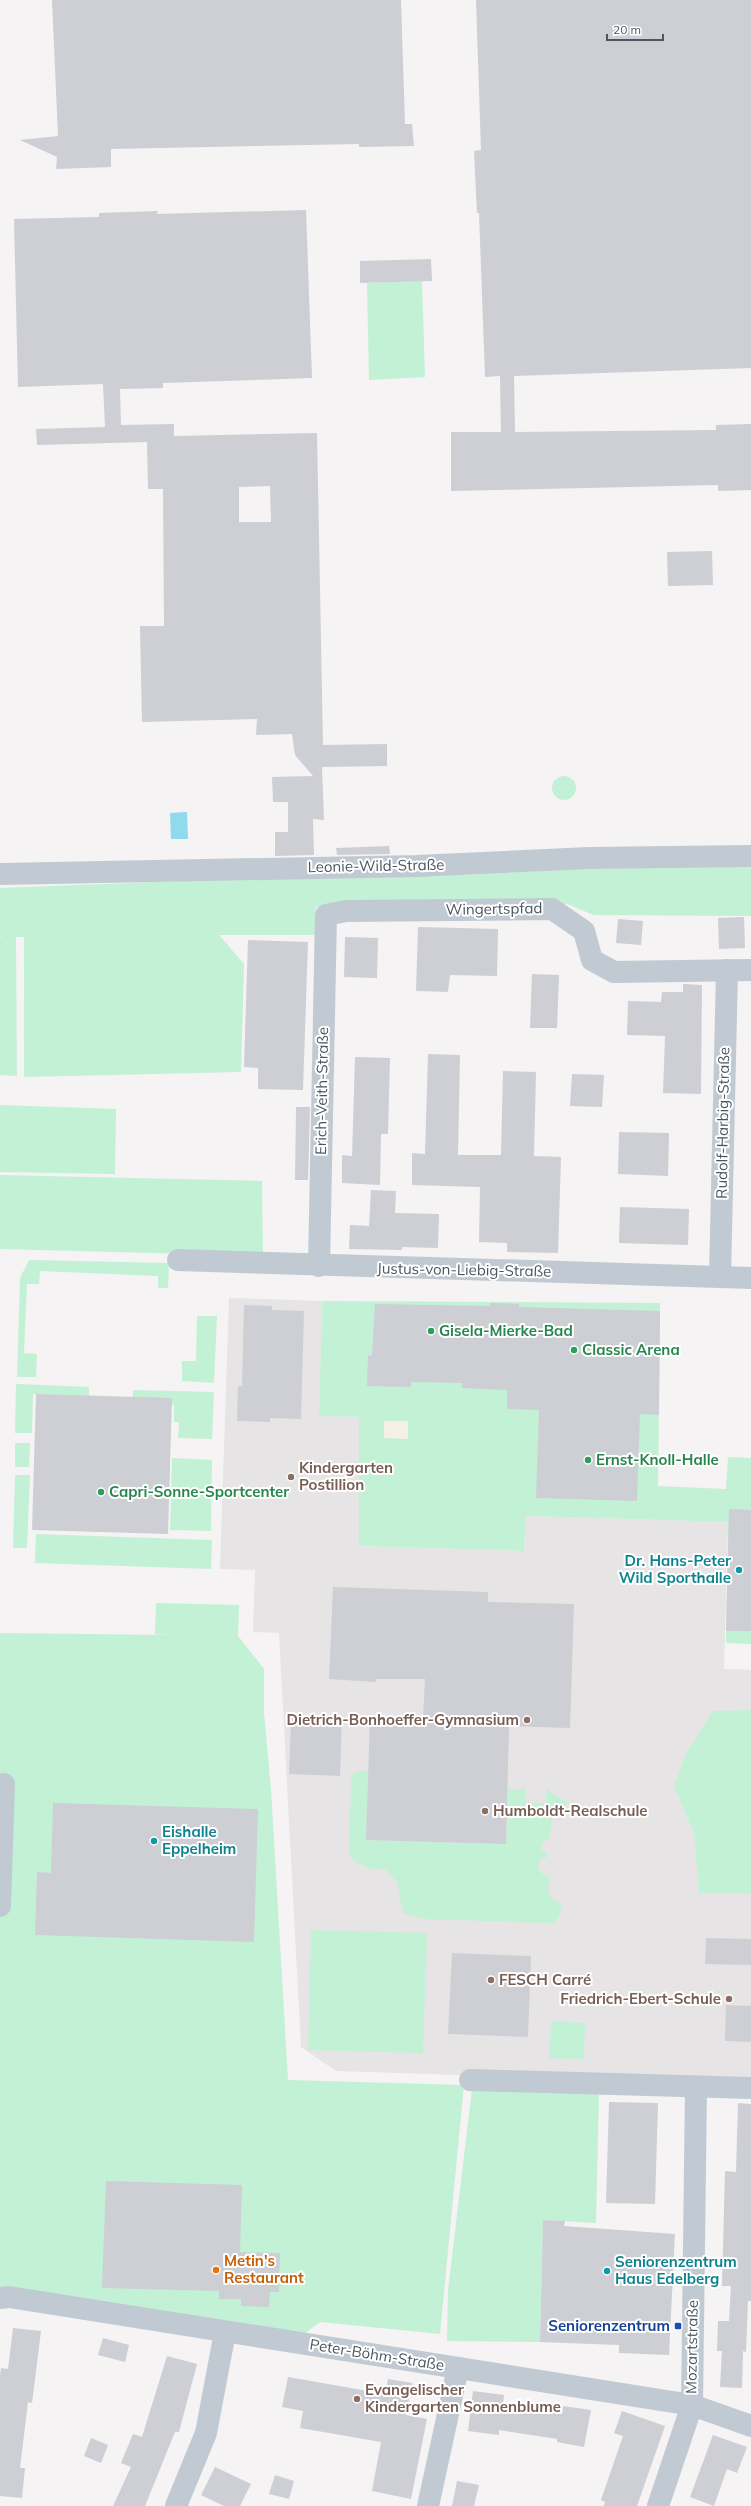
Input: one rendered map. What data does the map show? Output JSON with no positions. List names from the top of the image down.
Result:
{
  "streets": {
    "street": [
      "Leonie-Wild-Straße",
      "Wingertspfad",
      "Erich-Veith-Straße",
      "Rudolf-Harbig-Straße",
      "Justus-von-Liebig-Straße",
      "Mozartstraße",
      "Peter-Böhm-Straße"
    ]
  },
  "crossings": [
    ["Wingertspfad", "Erich-Veith-Straße"],
    ["Wingertspfad", "Rudolf-Harbig-Straße"],
    ["Erich-Veith-Straße", "Justus-von-Liebig-Straße"],
    ["Rudolf-Harbig-Straße", "Justus-von-Liebig-Straße"],
    ["Mozartstraße", "Peter-Böhm-Straße"]
  ],
  "places": {
    "other": [
      "Gisela-Mierke-Bad",
      "Classic Arena",
      "Ernst-Knoll-Halle",
      "Kindergarten Postillion",
      "Capri-Sonne-Sportcenter",
      "Dr. Hans-Peter Wild Sporthalle",
      "Dietrich-Bonhoeffer-Gymnasium",
      "Humboldt-Realschule",
      "Eishalle Eppelheim",
      "FESCH Carré",
      "Friedrich-Ebert-Schule",
      "Metin's Restaurant",
      "Seniorenzentrum Haus Edelberg",
      "Evangelischer Kindergarten Sonnenblume"
    ],
    "transit": ["Seniorenzentrum"]
  },
  "scale_bar": "20 m"
}
